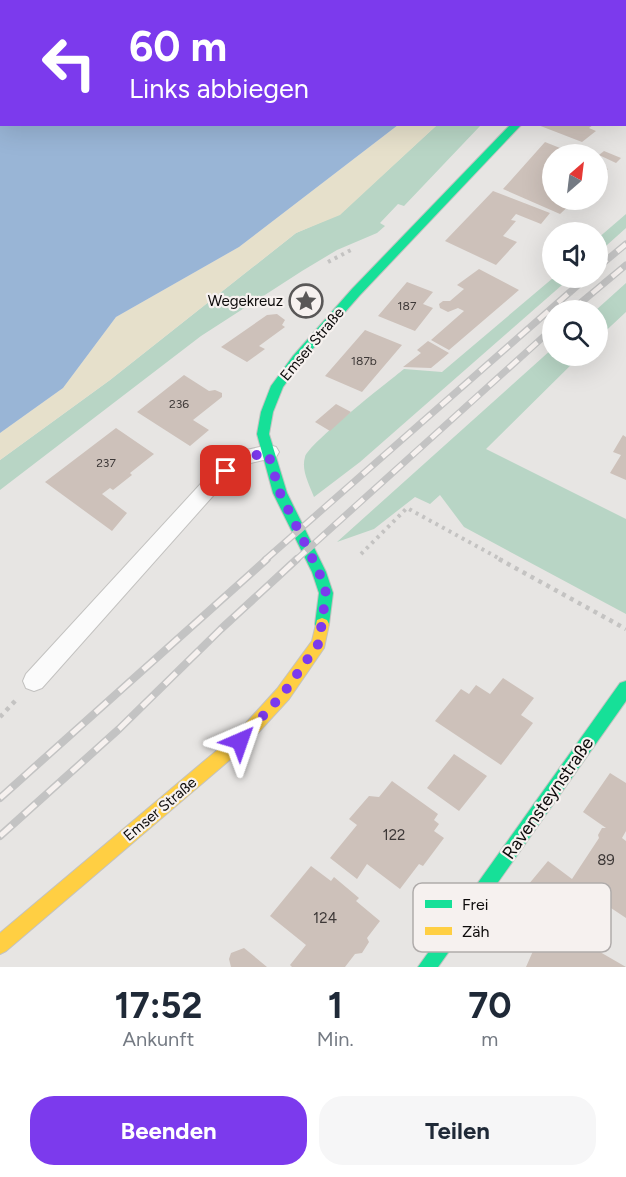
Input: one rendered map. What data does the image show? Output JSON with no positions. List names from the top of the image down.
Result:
{
  "streets": {
    "street": ["Emser Straße", "Ravensteynstraße"]
  },
  "places": {
    "place": ["Wegekreuz"]
  },
  "house_numbers": [
    "187",
    "187b",
    "236",
    "237",
    "122",
    "89",
    "124"
  ],
  "legend": ["Frei", "Zäh"],
  "north": "top right",
  "page": {
    "turn": ["60 m", "Links abbiegen"],
    "eta": [
      "17:52",
      "Ankunft",
      "1",
      "Min.",
      "70",
      "m"
    ],
    "buttons": ["Beenden", "Teilen"]
  }
}
